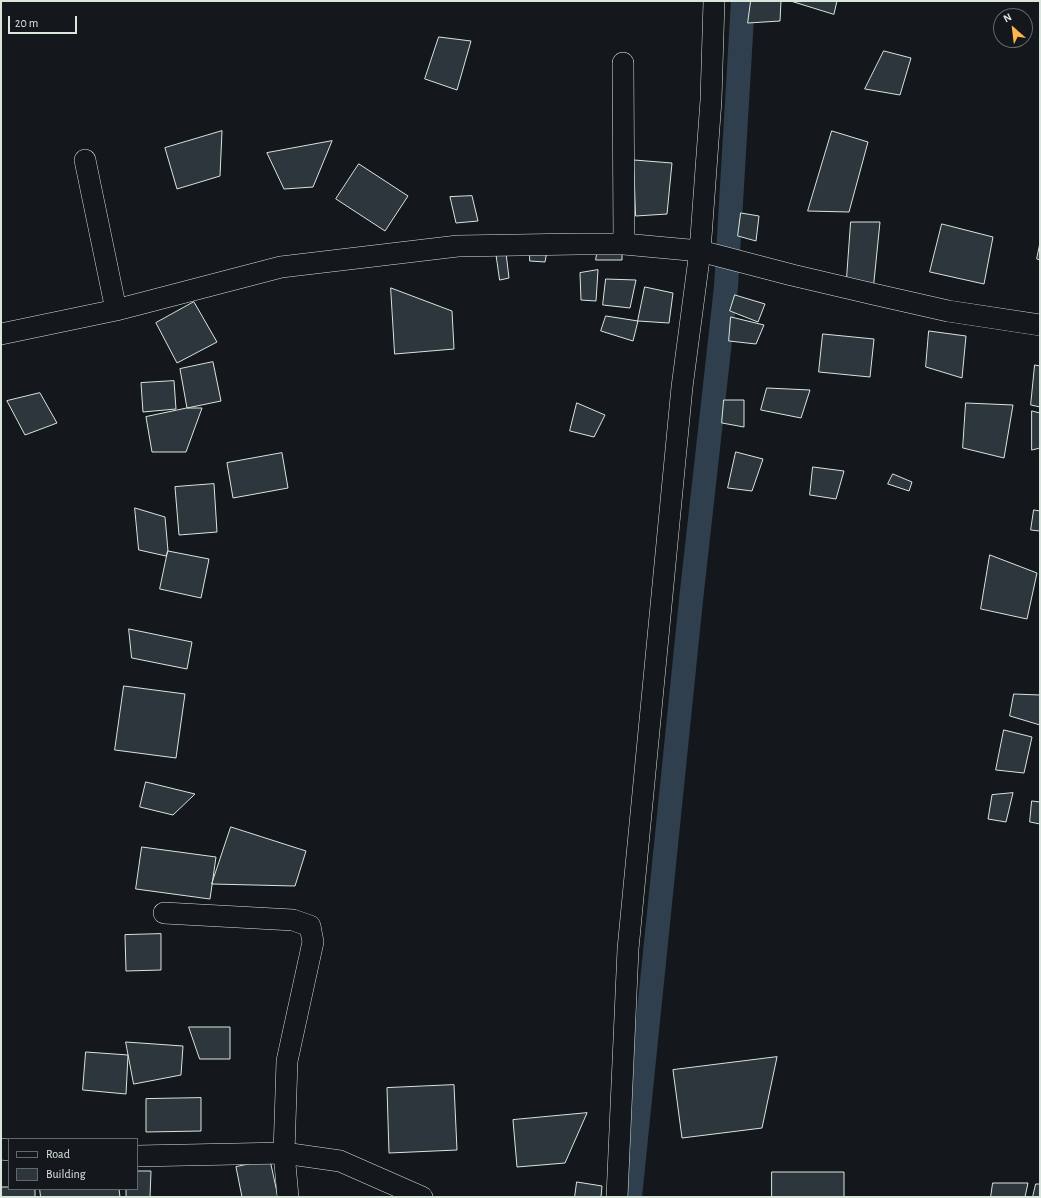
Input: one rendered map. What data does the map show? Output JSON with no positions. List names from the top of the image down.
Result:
{
  "legend": ["Road", "Building"],
  "scale_bar": "20 m",
  "north": "top left"
}
